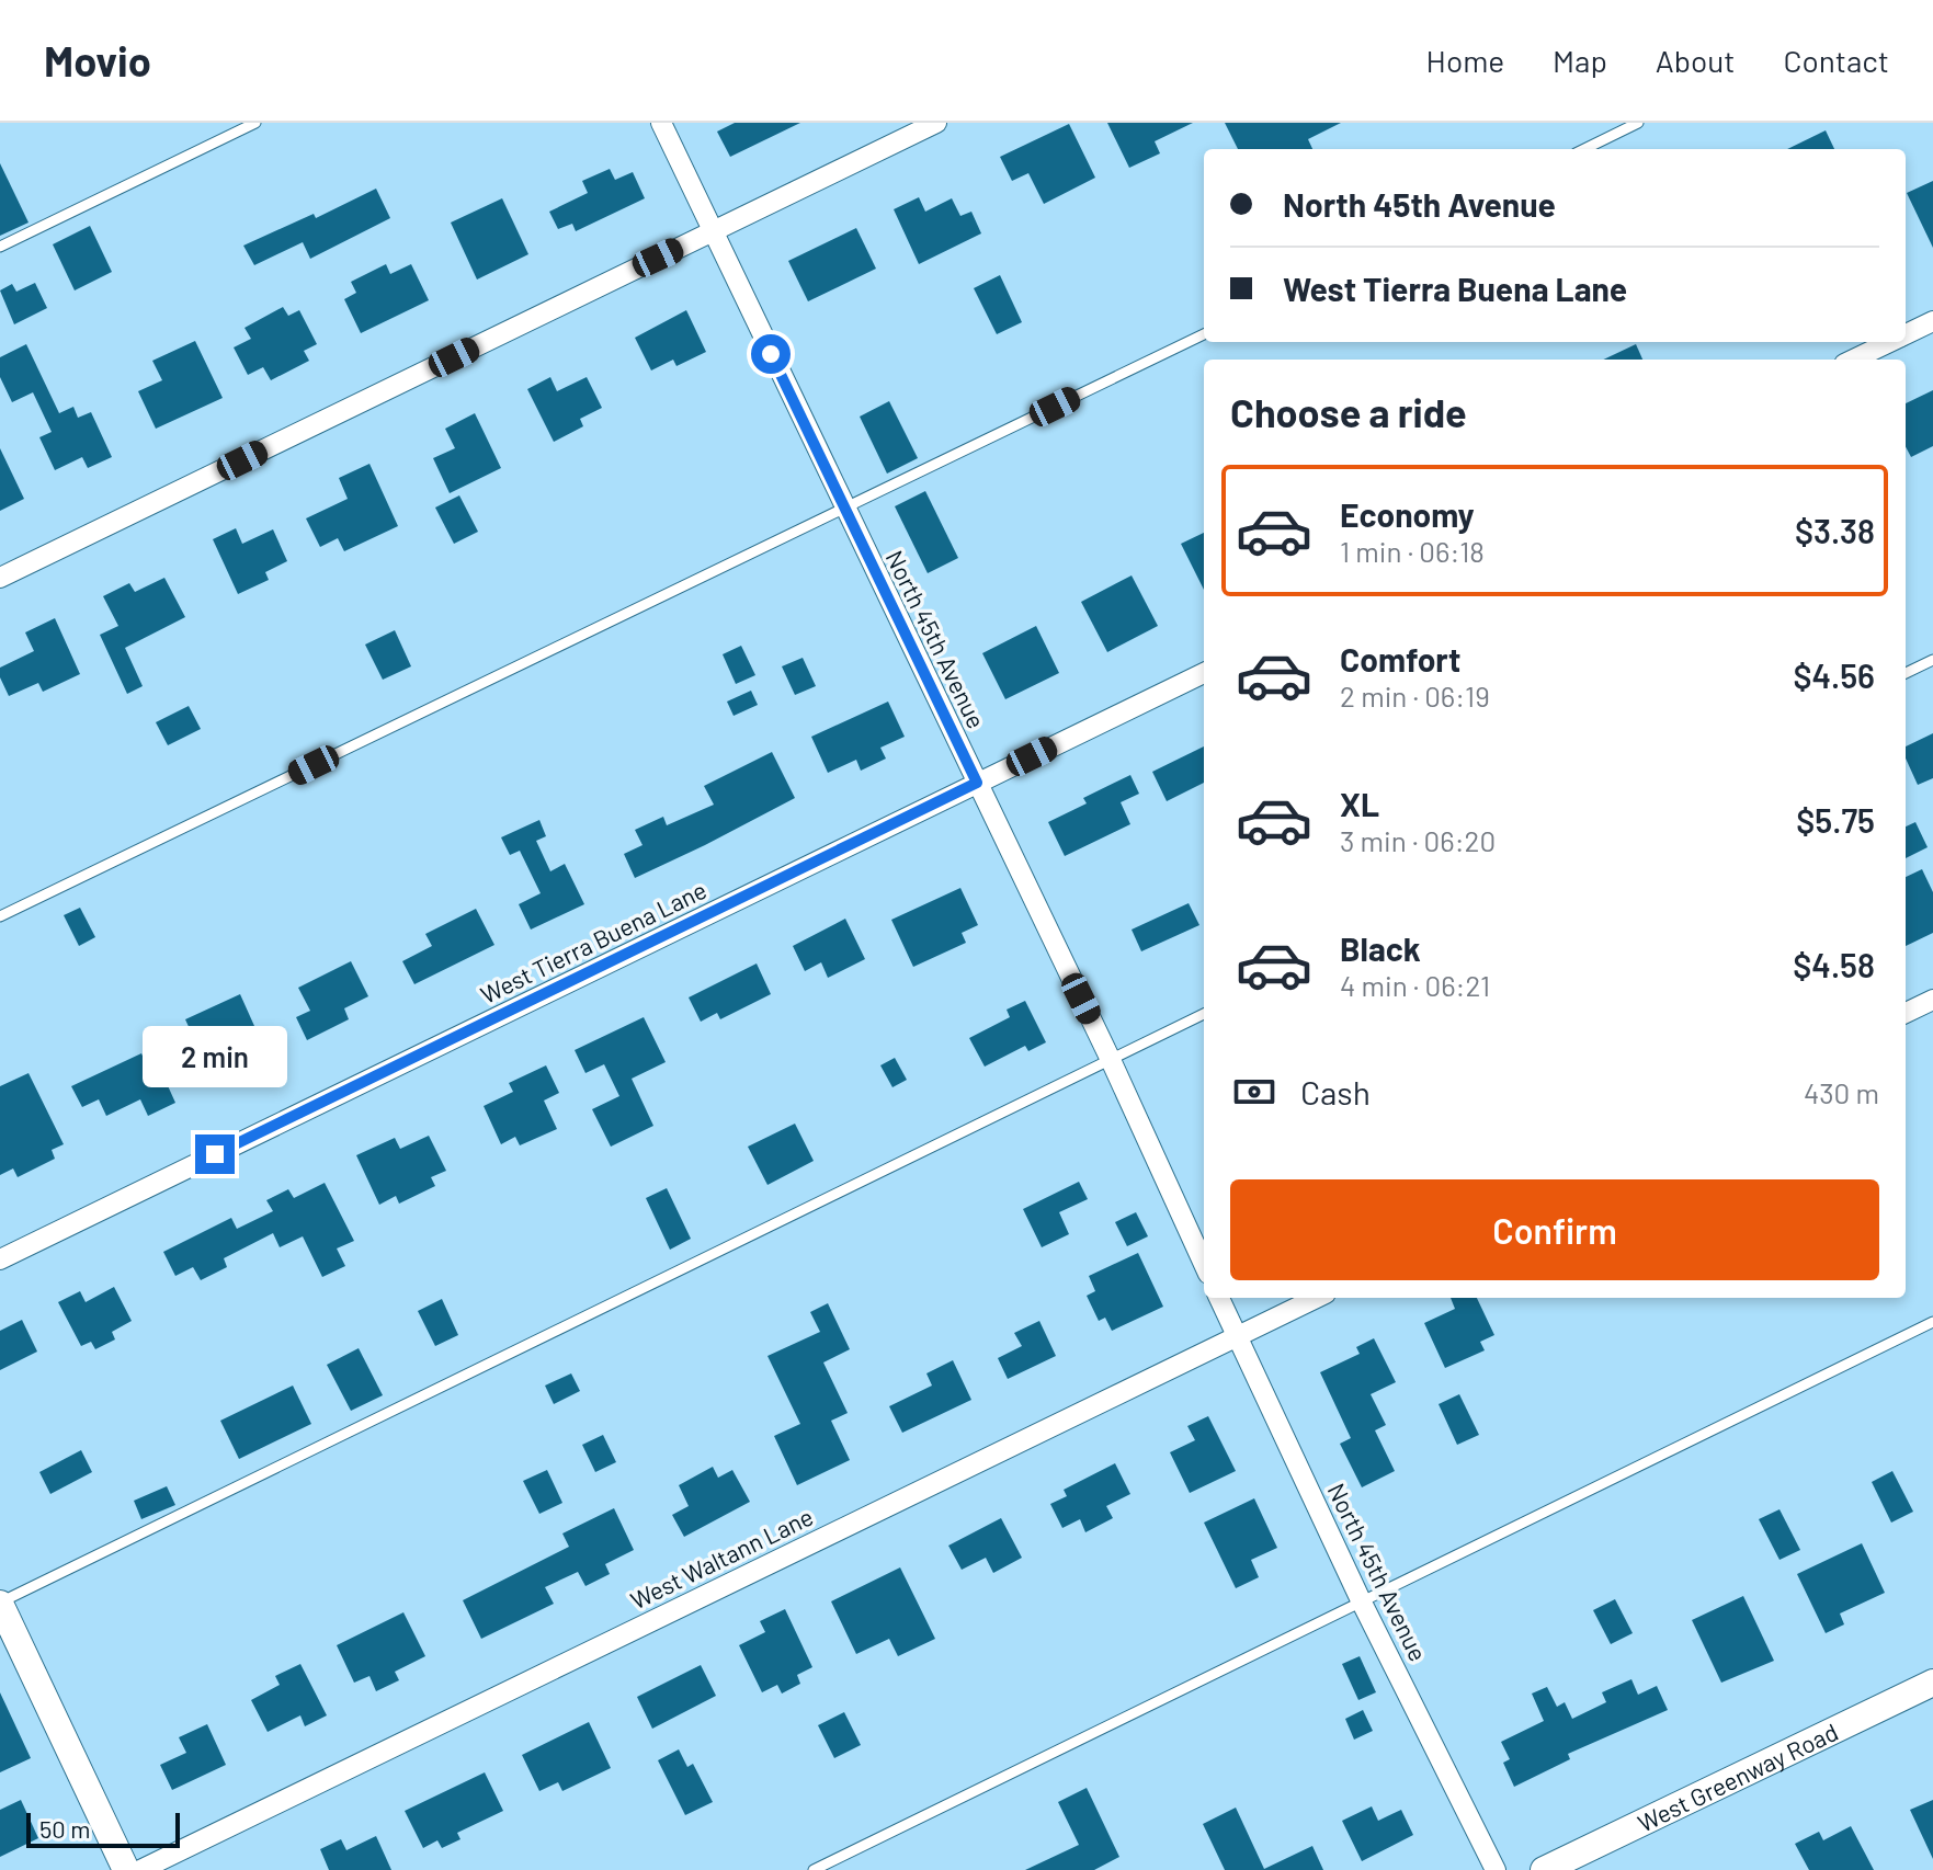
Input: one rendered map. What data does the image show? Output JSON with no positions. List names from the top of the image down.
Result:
{
  "streets": {
    "main road": ["West Greenway Road"],
    "street": ["North 45th Avenue", "West Tierra Buena Lane", "West Waltann Lane"]
  },
  "crossings": [
    ["North 45th Avenue", "West Tierra Buena Lane"],
    ["North 45th Avenue", "West Waltann Lane"]
  ],
  "scale_bar": "50 m",
  "page": {
    "header": "Movio",
    "nav": [
      "Home",
      "Map",
      "About",
      "Contact"
    ],
    "banner": ["North 45th Avenue", "West Tierra Buena Lane"],
    "heading": "Choose a ride",
    "list": [
      {
        "name": "Economy",
        "note": "1 min · 06:18",
        "value": "$3.38"
      },
      {
        "name": "Comfort",
        "note": "2 min · 06:19",
        "value": "$4.56"
      },
      {
        "name": "XL",
        "note": "3 min · 06:20",
        "value": "$5.75"
      },
      {
        "name": "Black",
        "note": "4 min · 06:21",
        "value": "$4.58"
      }
    ],
    "bubble": "2 min",
    "pay": ["Cash", "430 m"],
    "buttons": "Confirm",
    "scale": "50 m"
  }
}
